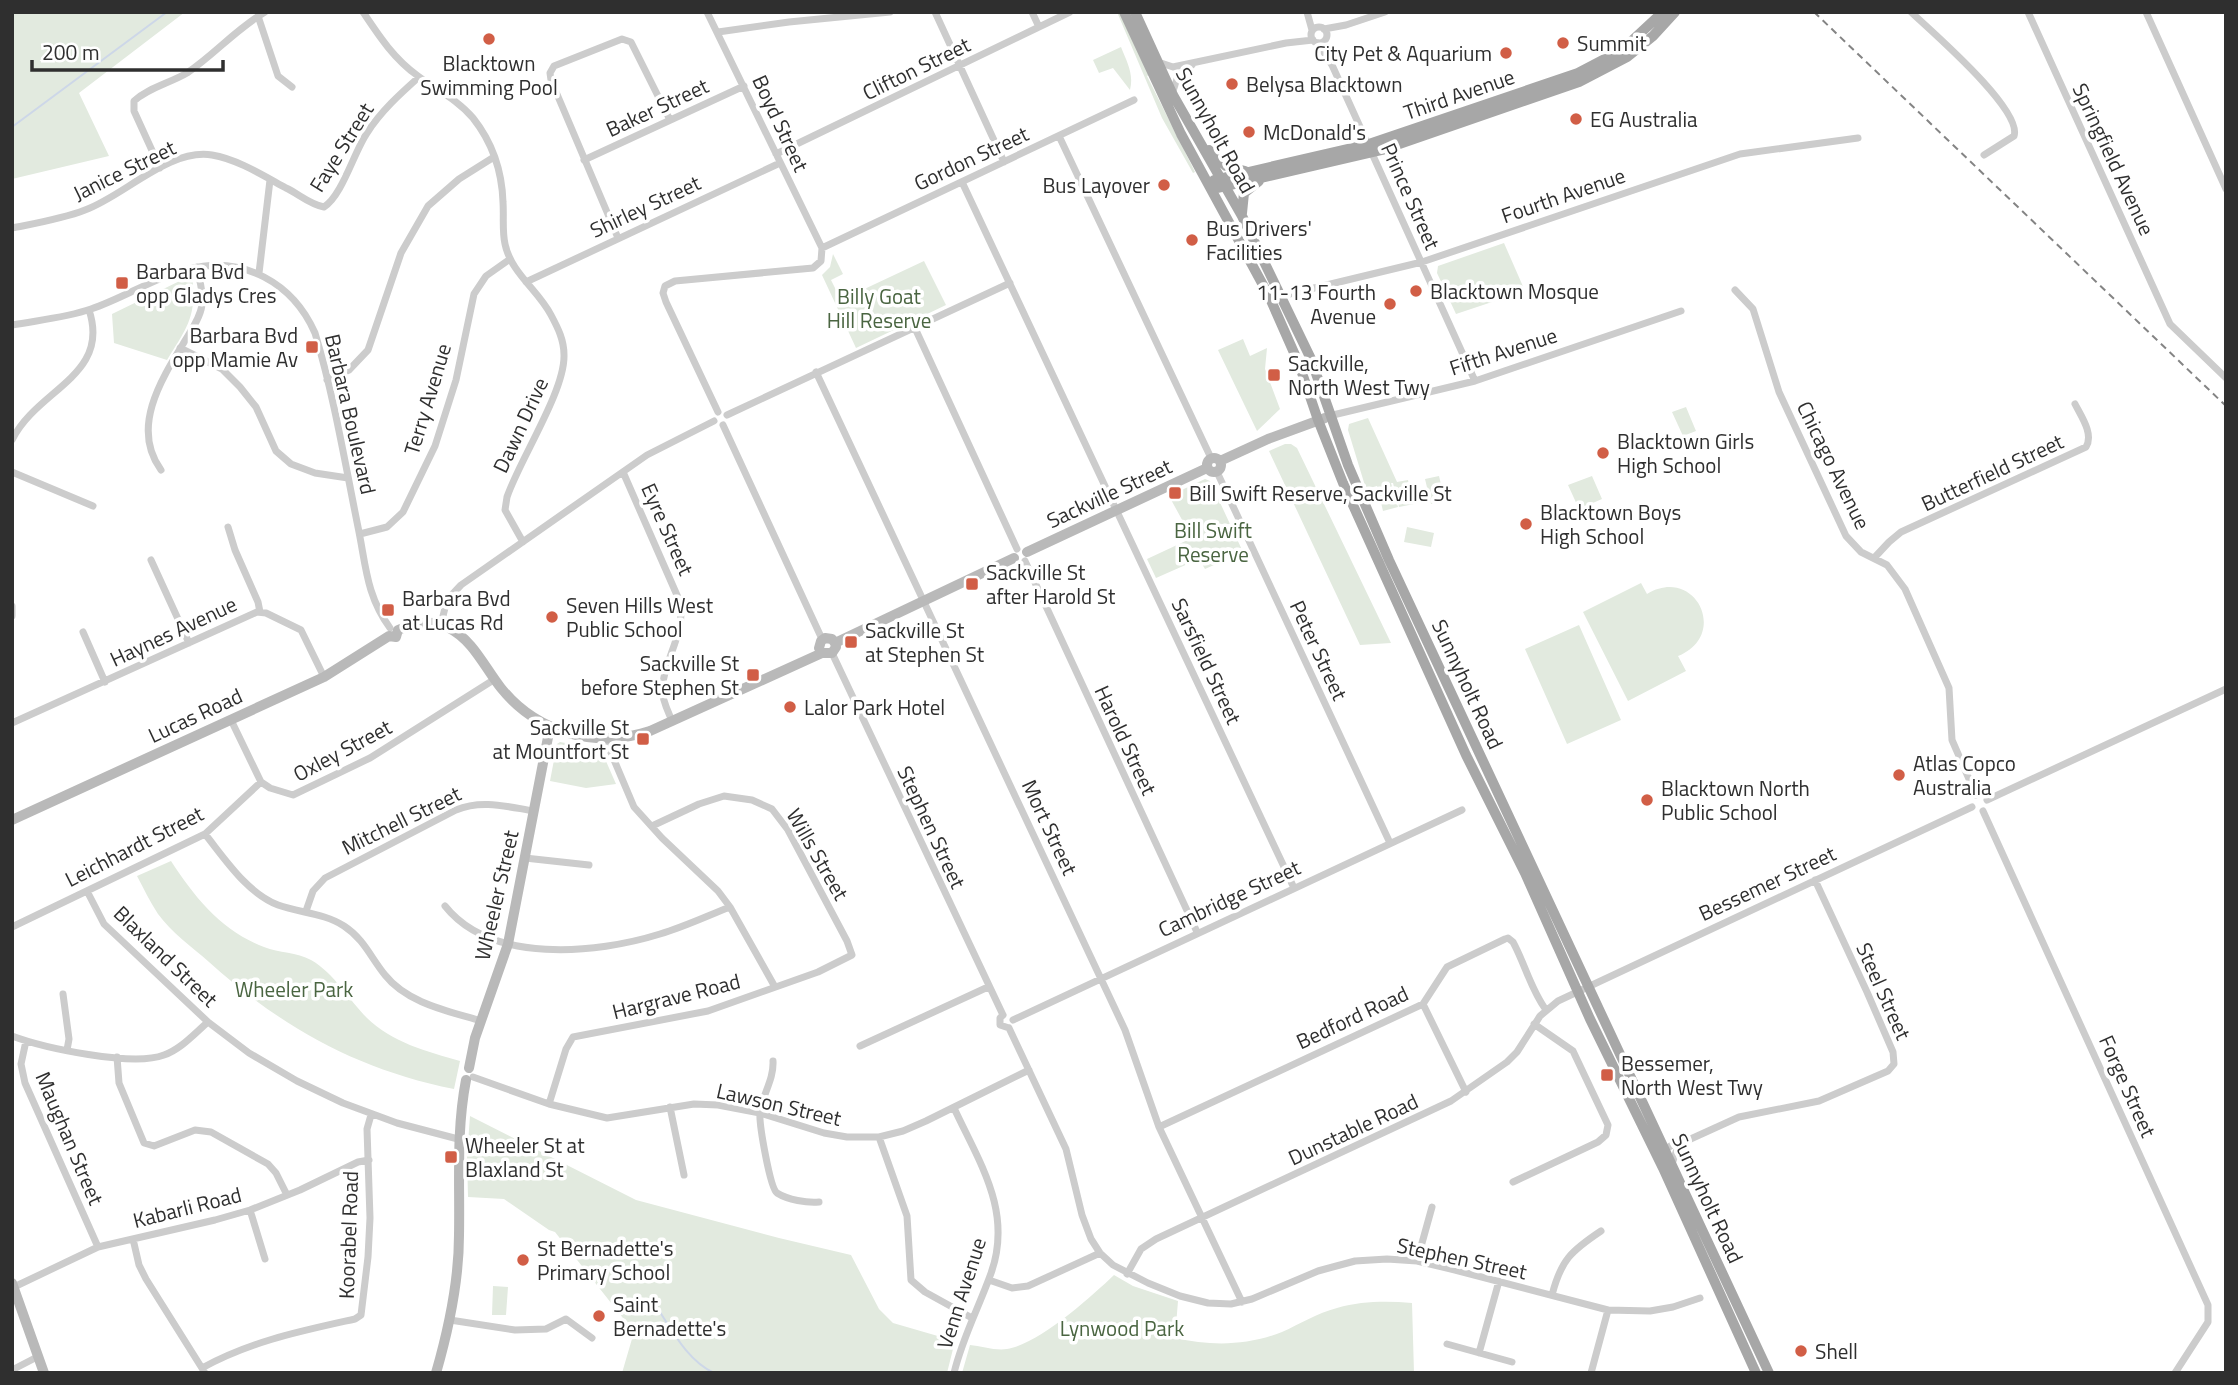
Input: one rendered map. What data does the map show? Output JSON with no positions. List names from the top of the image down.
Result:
{
  "streets": {
    "main road": ["Third Avenue", "Sunnyholt Road"],
    "street": [
      "Clifton Street",
      "Baker Street",
      "Boyd Street",
      "Faye Street",
      "Gordon Street",
      "Springfield Avenue",
      "Janice Street",
      "Fourth Avenue",
      "Prince Street",
      "Shirley Street",
      "Fifth Avenue",
      "Terry Avenue",
      "Barbara Boulevard",
      "Dawn Drive",
      "Chicago Avenue",
      "Butterfield Street",
      "Sackville Street",
      "Eyre Street",
      "Haynes Avenue",
      "Peter Street",
      "Sarsfield Street",
      "Lucas Road",
      "Harold Street",
      "Oxley Street",
      "Mitchell Street",
      "Stephen Street",
      "Mort Street",
      "Leichhardt Street",
      "Wills Street",
      "Bessemer Street",
      "Wheeler Street",
      "Cambridge Street",
      "Blaxland Street",
      "Steel Street",
      "Hargrave Road",
      "Bedford Road",
      "Forge Street",
      "Lawson Street",
      "Dunstable Road",
      "Maughan Street",
      "Kabarli Road",
      "Koorabel Road",
      "Venn Avenue"
    ]
  },
  "crossings": [
    ["Clifton Street", "Boyd Street"],
    ["Third Avenue", "Sunnyholt Road"],
    ["Third Avenue", "Prince Street"],
    ["Baker Street", "Boyd Street"],
    ["Boyd Street", "Gordon Street"],
    ["Boyd Street", "Shirley Street"],
    ["Sunnyholt Road", "Fourth Avenue"],
    ["Sunnyholt Road", "Fifth Avenue"],
    ["Sunnyholt Road", "Sackville Street"],
    ["Sunnyholt Road", "Bessemer Street"],
    ["Sunnyholt Road", "Steel Street"],
    ["Sunnyholt Road", "Dunstable Road"],
    ["Faye Street", "Janice Street"],
    ["Faye Street", "Dawn Drive"],
    ["Gordon Street", "Peter Street"],
    ["Gordon Street", "Sarsfield Street"],
    ["Fourth Avenue", "Prince Street"],
    ["Prince Street", "Fifth Avenue"],
    ["Shirley Street", "Dawn Drive"],
    ["Fifth Avenue", "Sackville Street"],
    ["Terry Avenue", "Barbara Boulevard"],
    ["Terry Avenue", "Dawn Drive"],
    ["Barbara Boulevard", "Lucas Road"],
    ["Chicago Avenue", "Butterfield Street"],
    ["Chicago Avenue", "Bessemer Street"],
    ["Chicago Avenue", "Forge Street"],
    ["Sackville Street", "Eyre Street"],
    ["Sackville Street", "Peter Street"],
    ["Sackville Street", "Sarsfield Street"],
    ["Sackville Street", "Lucas Road"],
    ["Sackville Street", "Harold Street"],
    ["Sackville Street", "Oxley Street"],
    ["Sackville Street", "Stephen Street"],
    ["Sackville Street", "Mort Street"],
    ["Sackville Street", "Wheeler Street"],
    ["Haynes Avenue", "Lucas Road"],
    ["Peter Street", "Cambridge Street"],
    ["Sarsfield Street", "Cambridge Street"],
    ["Harold Street", "Cambridge Street"],
    ["Oxley Street", "Leichhardt Street"],
    ["Mitchell Street", "Wheeler Street"],
    ["Stephen Street", "Mort Street"],
    ["Stephen Street", "Cambridge Street"],
    ["Stephen Street", "Lawson Street"],
    ["Stephen Street", "Dunstable Road"],
    ["Mort Street", "Cambridge Street"],
    ["Mort Street", "Bedford Road"],
    ["Mort Street", "Dunstable Road"],
    ["Leichhardt Street", "Blaxland Street"],
    ["Wills Street", "Hargrave Road"],
    ["Bessemer Street", "Steel Street"],
    ["Bessemer Street", "Forge Street"],
    ["Bessemer Street", "Dunstable Road"],
    ["Wheeler Street", "Blaxland Street"],
    ["Wheeler Street", "Lawson Street"],
    ["Blaxland Street", "Koorabel Road"],
    ["Hargrave Road", "Lawson Street"],
    ["Bedford Road", "Dunstable Road"],
    ["Lawson Street", "Venn Avenue"],
    ["Maughan Street", "Kabarli Road"],
    ["Kabarli Road", "Koorabel Road"]
  ],
  "parks": [
    "Billy Goat Hill Reserve",
    "Bill Swift Reserve",
    "Wheeler Park",
    "Lynwood Park"
  ],
  "places": {
    "other": [
      "Blacktown Swimming Pool",
      "Summit",
      "City Pet & Aquarium",
      "Belysa Blacktown",
      "EG Australia",
      "McDonald's",
      "Bus Layover",
      "Bus Drivers' Facilities",
      "Blacktown Mosque",
      "11-13 Fourth Avenue",
      "Blacktown Girls High School",
      "Blacktown Boys High School",
      "Seven Hills West Public School",
      "Lalor Park Hotel",
      "Atlas Copco Australia",
      "Blacktown North Public School",
      "St Bernadette's Primary School",
      "Saint Bernadette's",
      "Shell"
    ],
    "transit": [
      "Barbara Bvd opp Gladys Cres",
      "Barbara Bvd opp Mamie Av",
      "Sackville, North West Twy",
      "Bill Swift Reserve, Sackville St",
      "Sackville St after Harold St",
      "Barbara Bvd at Lucas Rd",
      "Sackville St at Stephen St",
      "Sackville St before Stephen St",
      "Sackville St at Mountfort St",
      "Bessemer, North West Twy",
      "Wheeler St at Blaxland St"
    ]
  },
  "scale_bar": "200 m"
}
